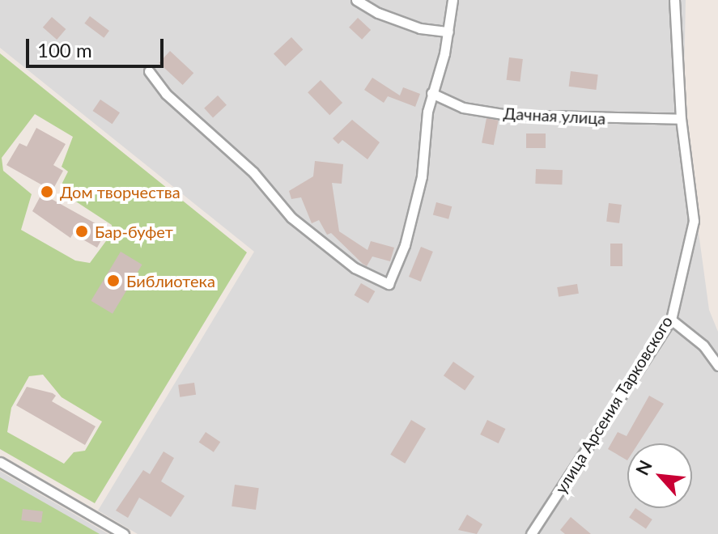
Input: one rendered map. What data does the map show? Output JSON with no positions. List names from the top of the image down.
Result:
{
  "streets": {
    "street": ["Дачная улица", "улица Арсения Тарковского"]
  },
  "crossings": [
    ["Дачная улица", "улица Арсения Тарковского"]
  ],
  "places": ["Дом творчества", "Бар-буфет", "Библиотека"],
  "scale_bar": "100 m",
  "north": "top left"
}
